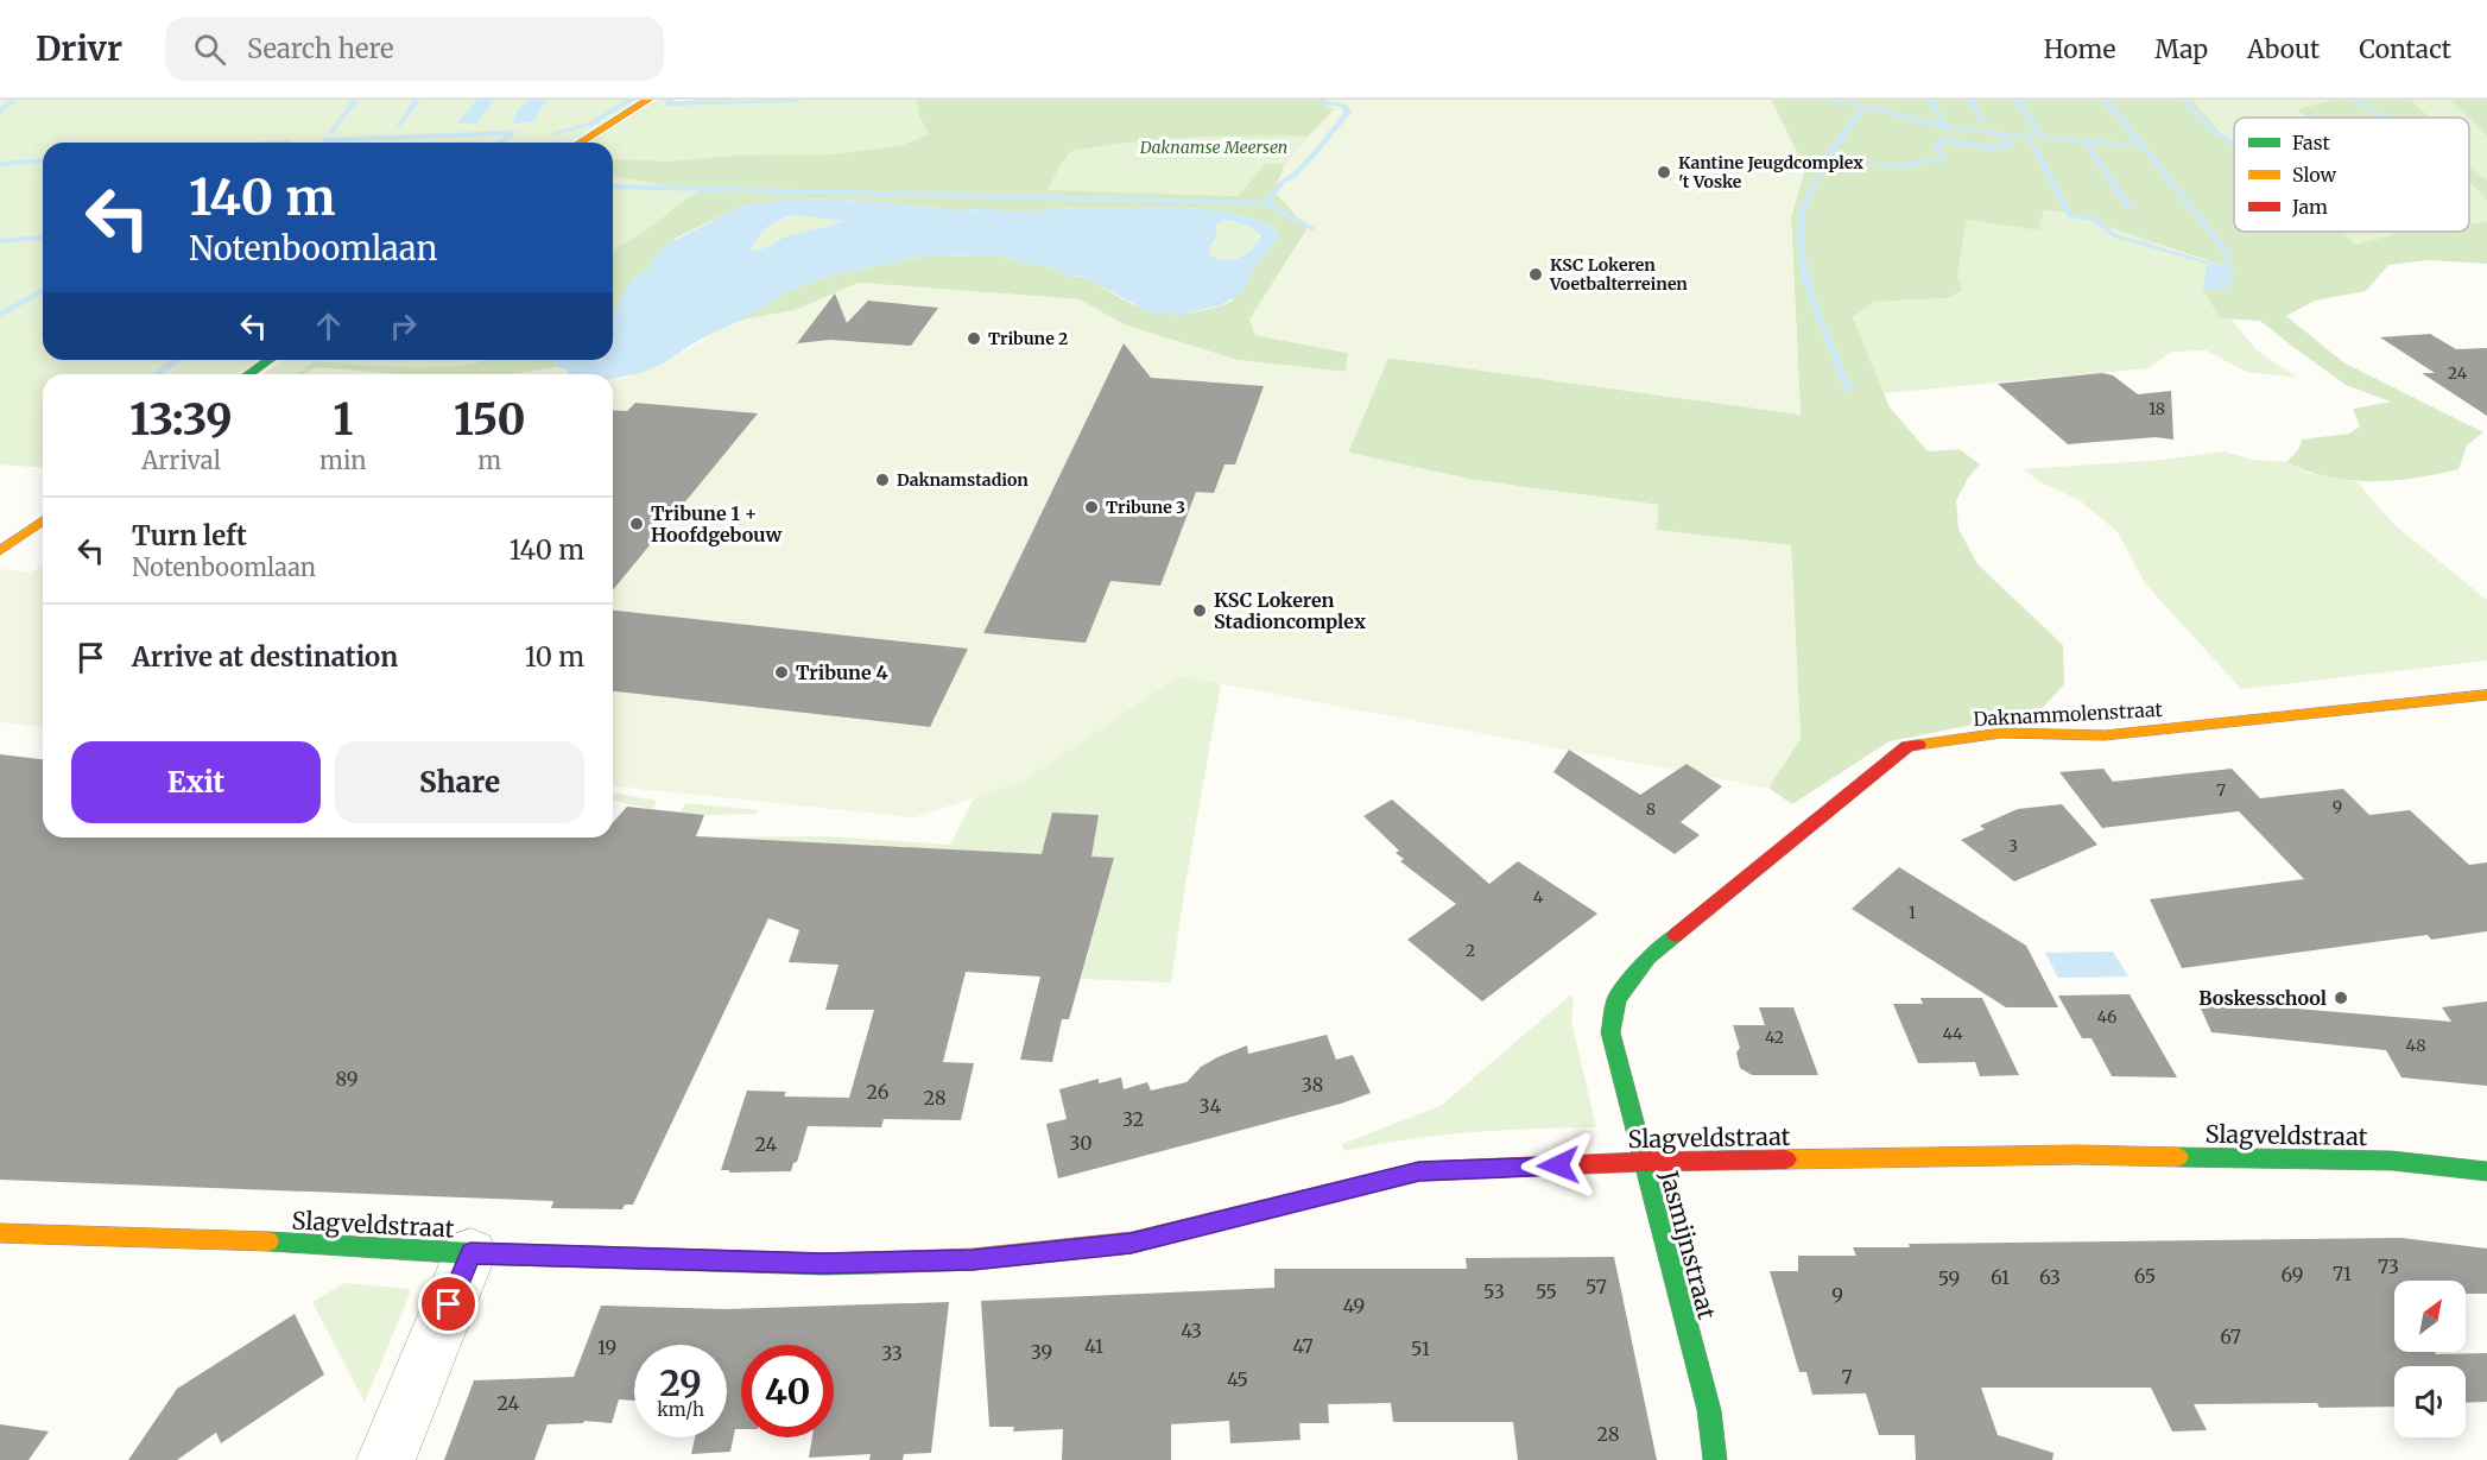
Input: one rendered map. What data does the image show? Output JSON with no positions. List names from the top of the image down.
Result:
{
  "streets": {
    "street": ["Daknammolenstraat", "Slagveldstraat", "Jasmijnstraat"]
  },
  "crossings": [
    ["Daknammolenstraat", "Jasmijnstraat"],
    ["Slagveldstraat", "Jasmijnstraat"]
  ],
  "parks": ["Daknamse Meersen"],
  "places": [
    "Kantine Jeugdcomplex 't Voske",
    "KSC Lokeren Voetbalterreinen",
    "Tribune 2",
    "Daknamstadion",
    "Tribune 3",
    "Tribune 1 + Hoofdgebouw",
    "KSC Lokeren Stadioncomplex",
    "Tribune 4",
    "Boskesschool"
  ],
  "house_numbers": [
    "24",
    "18",
    "7",
    "9",
    "8",
    "3",
    "4",
    "1",
    "2",
    "46",
    "44",
    "42",
    "48",
    "89",
    "38",
    "26",
    "28",
    "34",
    "32",
    "30",
    "24",
    "73",
    "71",
    "69",
    "65",
    "61",
    "63",
    "59",
    "57",
    "53",
    "55",
    "9",
    "49",
    "43",
    "67",
    "41",
    "47",
    "19",
    "51",
    "39",
    "33",
    "7",
    "45",
    "24",
    "28"
  ],
  "legend": ["Fast", "Slow", "Jam"],
  "north": "top right",
  "page": {
    "header": "Drivr",
    "search": "Search here",
    "nav": [
      "Home",
      "Map",
      "About",
      "Contact"
    ],
    "turn": ["140 m", "Notenboomlaan"],
    "eta": [
      "13:39",
      "Arrival",
      "1",
      "min",
      "150",
      "m"
    ],
    "list": [
      {
        "name": "Turn left",
        "note": "Notenboomlaan",
        "value": "140 m"
      },
      {
        "name": "Arrive at destination",
        "value": "10 m"
      }
    ],
    "buttons": ["Exit", "Share"],
    "speed": "29 km/h",
    "limit": "40"
  }
}
